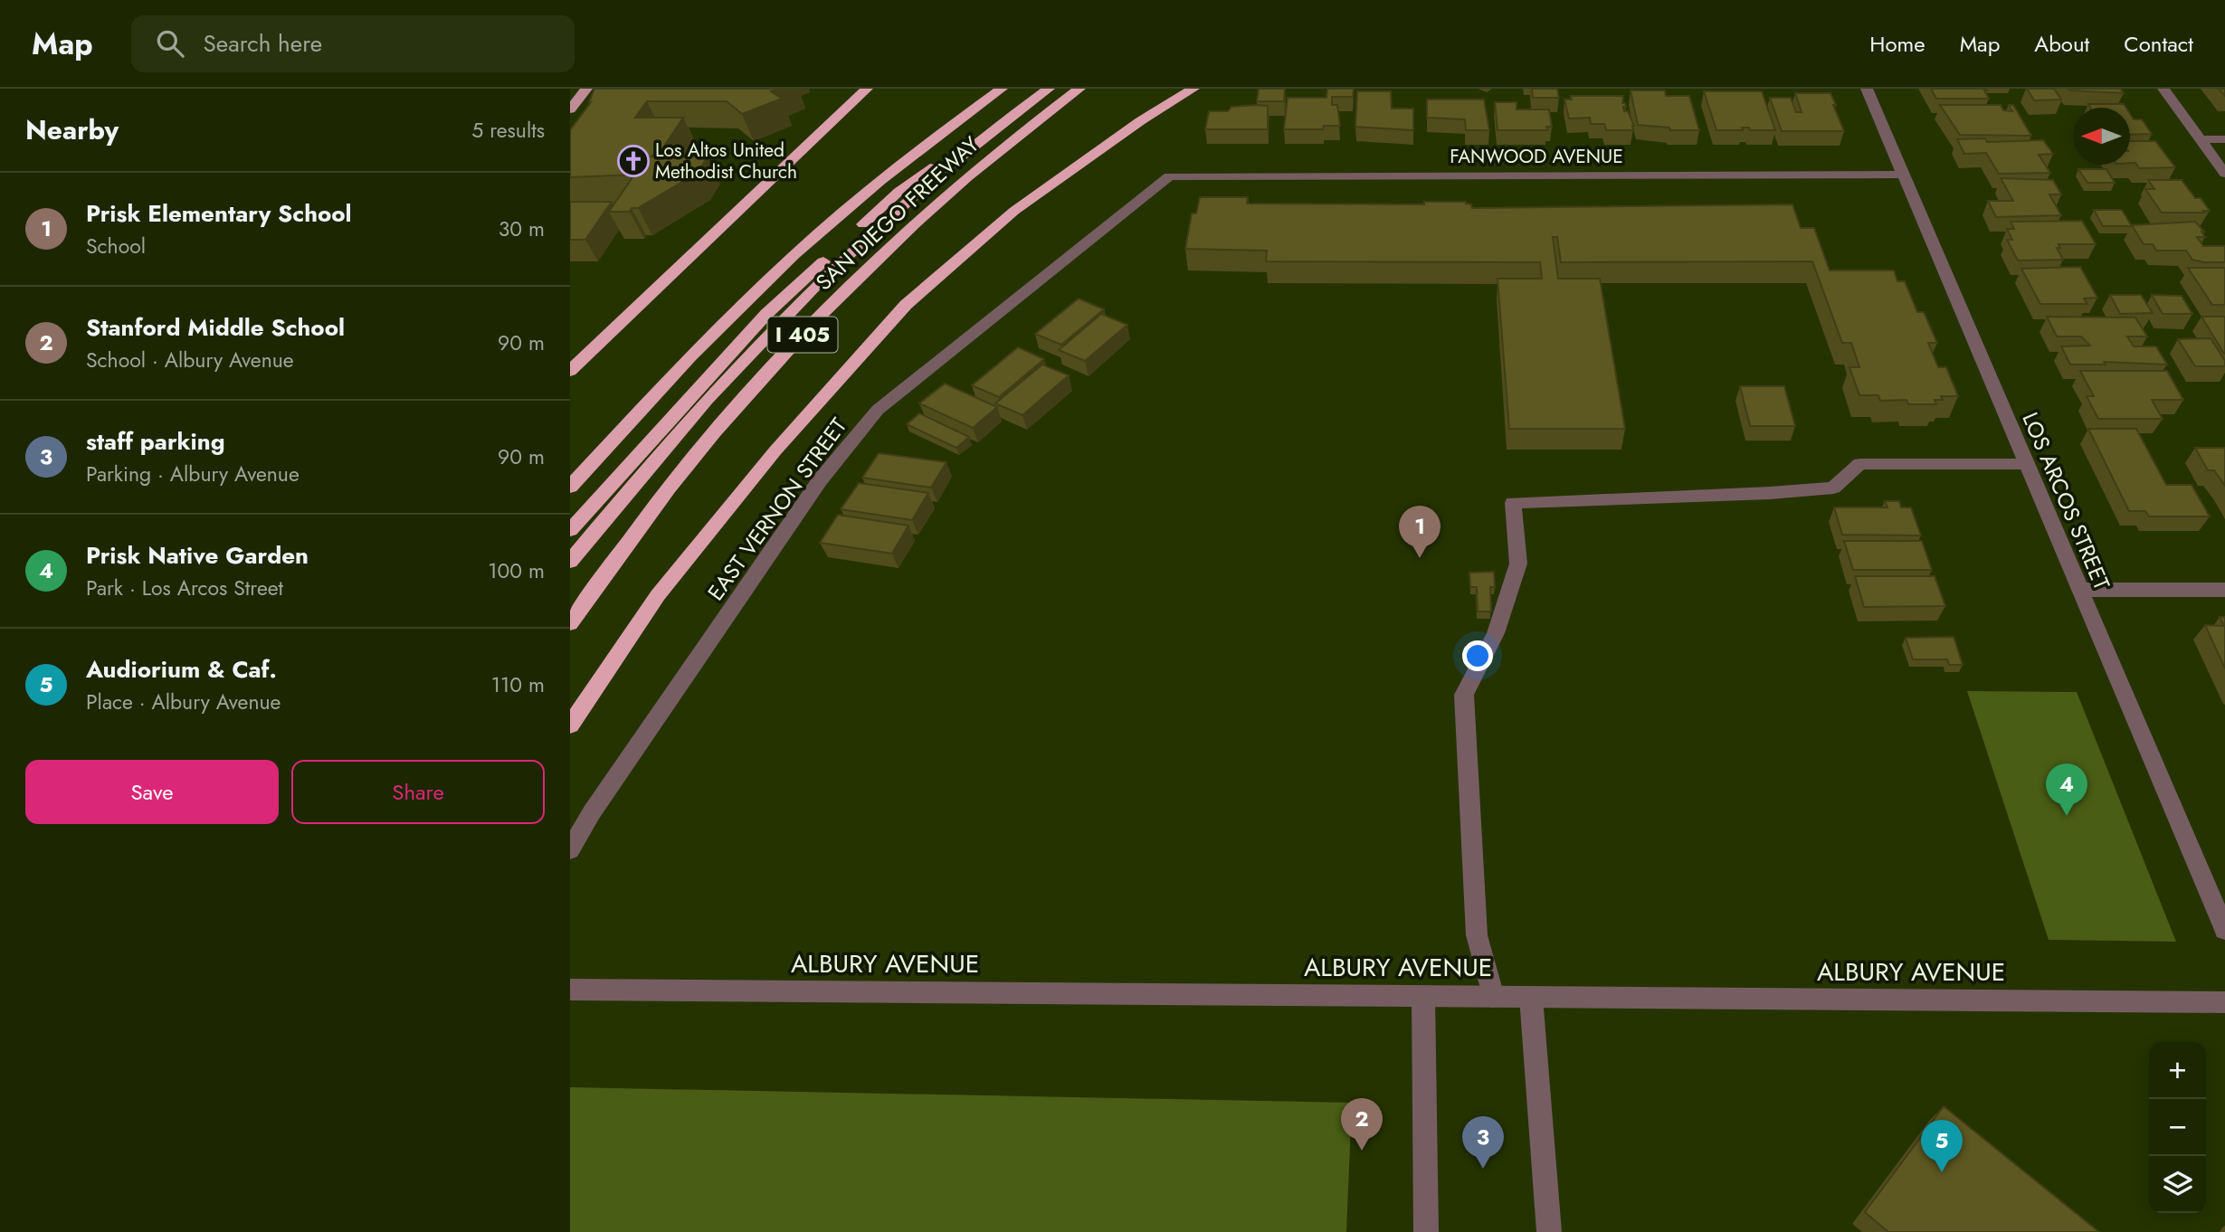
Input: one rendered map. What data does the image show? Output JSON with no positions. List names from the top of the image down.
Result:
{
  "streets": {
    "highway": ["SAN DIEGO FREEWAY", "I 405"],
    "street": [
      "FANWOOD AVENUE",
      "LOS ARCOS STREET",
      "EAST VERNON STREET",
      "ALBURY AVENUE"
    ]
  },
  "crossings": [
    ["FANWOOD AVENUE", "LOS ARCOS STREET"],
    ["FANWOOD AVENUE", "EAST VERNON STREET"]
  ],
  "places": {
    "church": ["Los Altos United Methodist Church"]
  },
  "north": "left",
  "page": {
    "header": "Map",
    "search": "Search here",
    "nav": [
      "Home",
      "Map",
      "About",
      "Contact"
    ],
    "heading": ["Nearby", "5 results"],
    "list": [
      {
        "mark": "1",
        "name": "Prisk Elementary School",
        "note": "School",
        "value": "30 m"
      },
      {
        "mark": "2",
        "name": "Stanford Middle School",
        "note": "School · Albury Avenue",
        "value": "90 m"
      },
      {
        "mark": "3",
        "name": "staff parking",
        "note": "Parking · Albury Avenue",
        "value": "90 m"
      },
      {
        "mark": "4",
        "name": "Prisk Native Garden",
        "note": "Park · Los Arcos Street",
        "value": "100 m"
      },
      {
        "mark": "5",
        "name": "Audiorium & Caf.",
        "note": "Place · Albury Avenue",
        "value": "110 m"
      }
    ],
    "pins": [
      "1",
      "4",
      "2",
      "3",
      "5"
    ],
    "buttons": ["Save", "Share"],
    "map_buttons": ["+", "−"]
  }
}
